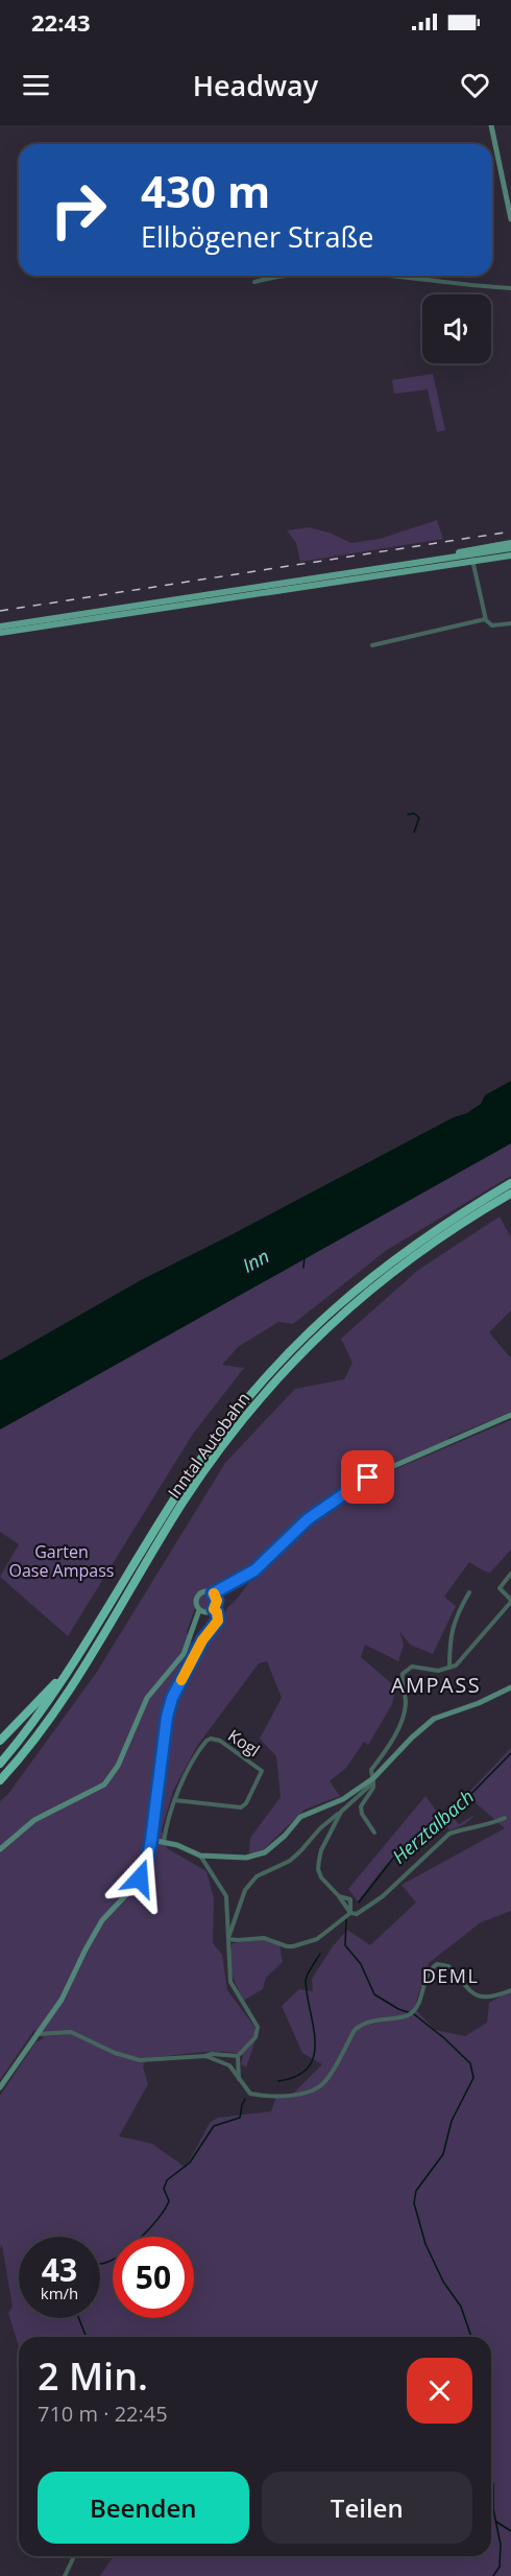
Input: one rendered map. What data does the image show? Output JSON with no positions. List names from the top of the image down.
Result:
{
  "streets": {
    "highway": ["Inntal Autobahn"],
    "street": ["Kogl"]
  },
  "districts": ["AMPASS", "DEML"],
  "water": ["Inn", "Herztalbach"],
  "parks": ["Garten Oase Ampass"],
  "page": {
    "status": "22:43",
    "header": "Headway",
    "turn": ["430 m", "Ellbögener Straße"],
    "speed": "43 km/h",
    "limit": "50",
    "heading": ["2 Min.", "710 m · 22:45"],
    "buttons": ["Beenden", "Teilen"]
  }
}
